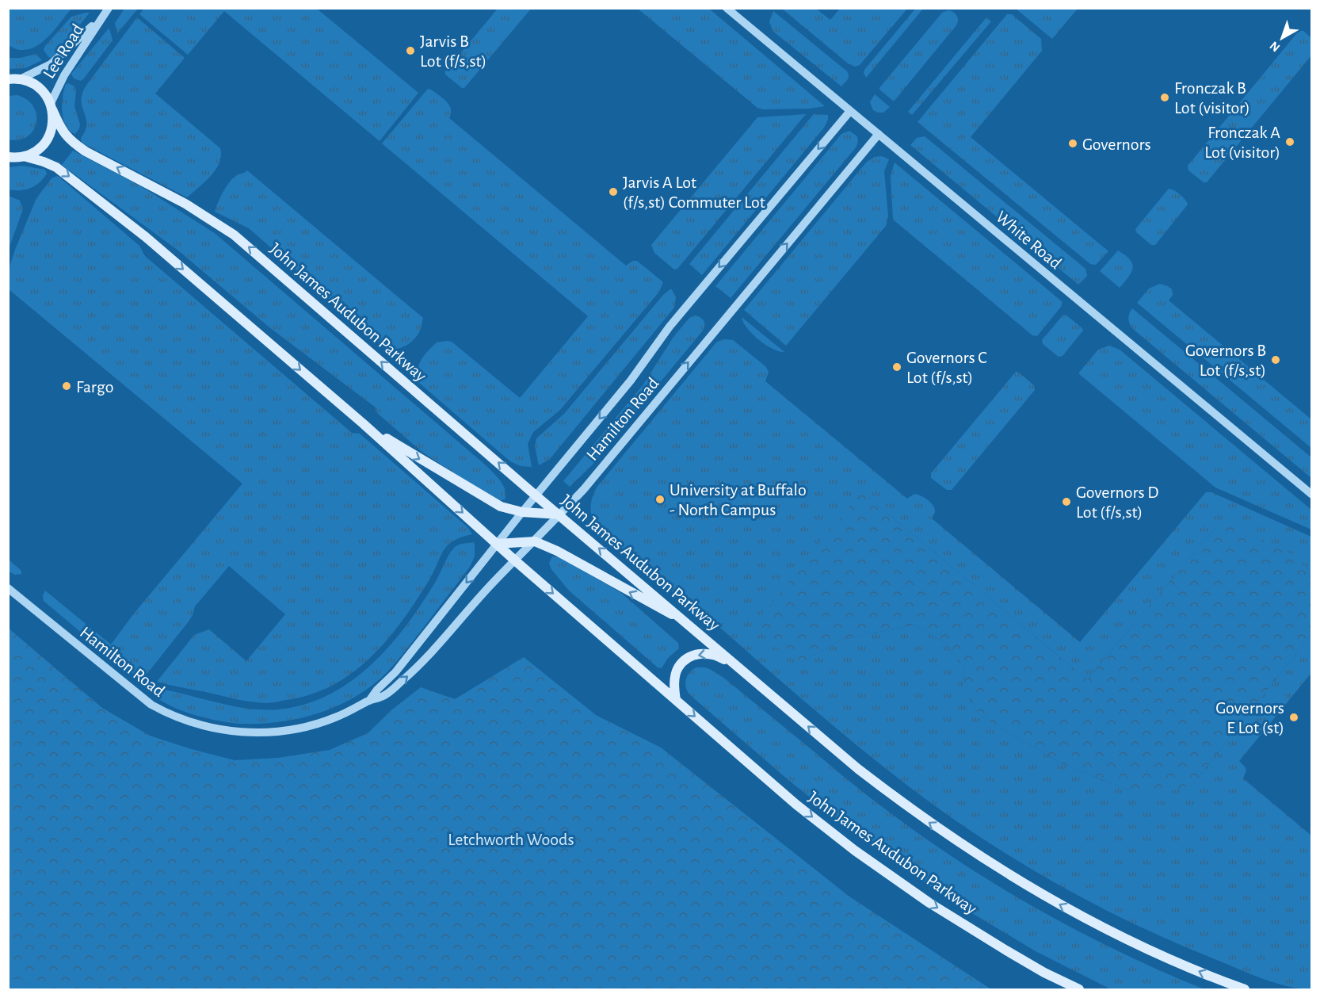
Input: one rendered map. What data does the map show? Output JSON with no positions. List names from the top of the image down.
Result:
{
  "streets": {
    "main road": ["John James Audubon Parkway"],
    "street": ["Lee Road", "White Road", "Hamilton Road"]
  },
  "crossings": [
    ["Lee Road", "John James Audubon Parkway"],
    ["White Road", "Hamilton Road"],
    ["John James Audubon Parkway", "Hamilton Road"]
  ],
  "parks": ["Letchworth Woods"],
  "places": [
    "Jarvis B Lot (f/s,st)",
    "Fronczak B Lot (visitor)",
    "Fronczak A Lot (visitor)",
    "Governors",
    "Jarvis A Lot (f/s,st) Commuter Lot",
    "Governors B Lot (f/s,st)",
    "Governors C Lot (f/s,st)",
    "Fargo",
    "University at Buffalo - North Campus",
    "Governors D Lot (f/s,st)",
    "Governors E Lot (st)"
  ],
  "north": "bottom left"
}
